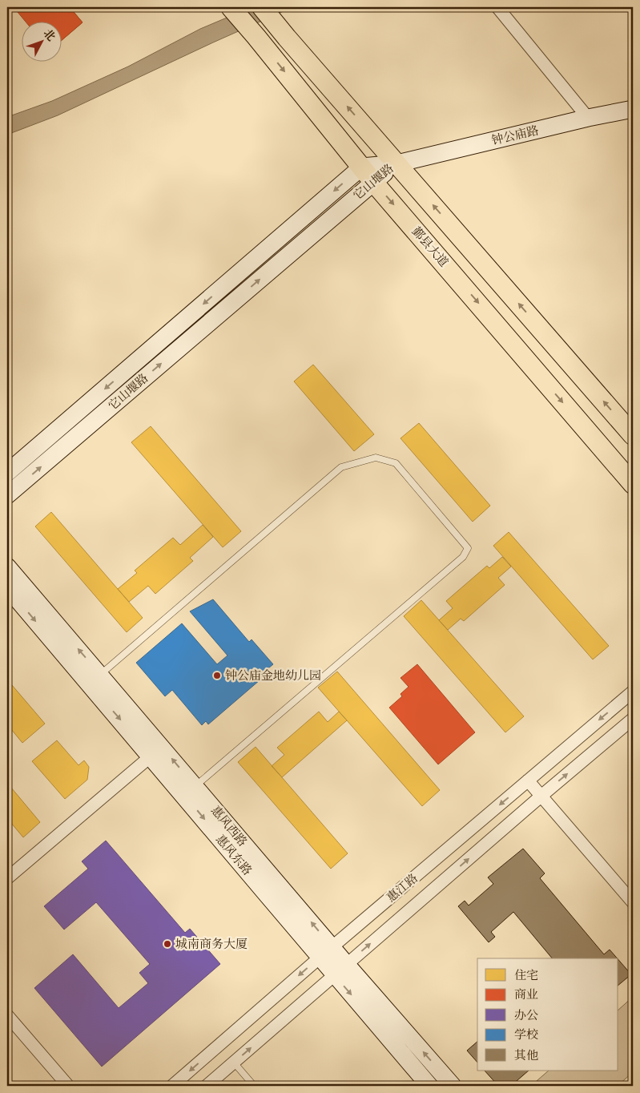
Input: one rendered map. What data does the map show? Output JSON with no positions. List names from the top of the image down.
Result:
{
  "streets": {
    "main road": ["鄞县大道"],
    "street": [
      "钟公庙路",
      "它山堰路",
      "惠风西路",
      "惠江路"
    ]
  },
  "crossings": [
    ["钟公庙路", "它山堰路"],
    ["它山堰路", "鄞县大道"],
    ["惠风西路", "惠江路"]
  ],
  "places": ["钟公庙金地幼儿园", "城南商务大厦"],
  "legend": [
    "住宅",
    "商业",
    "办公",
    "学校",
    "其他"
  ],
  "north": "top right"
}
